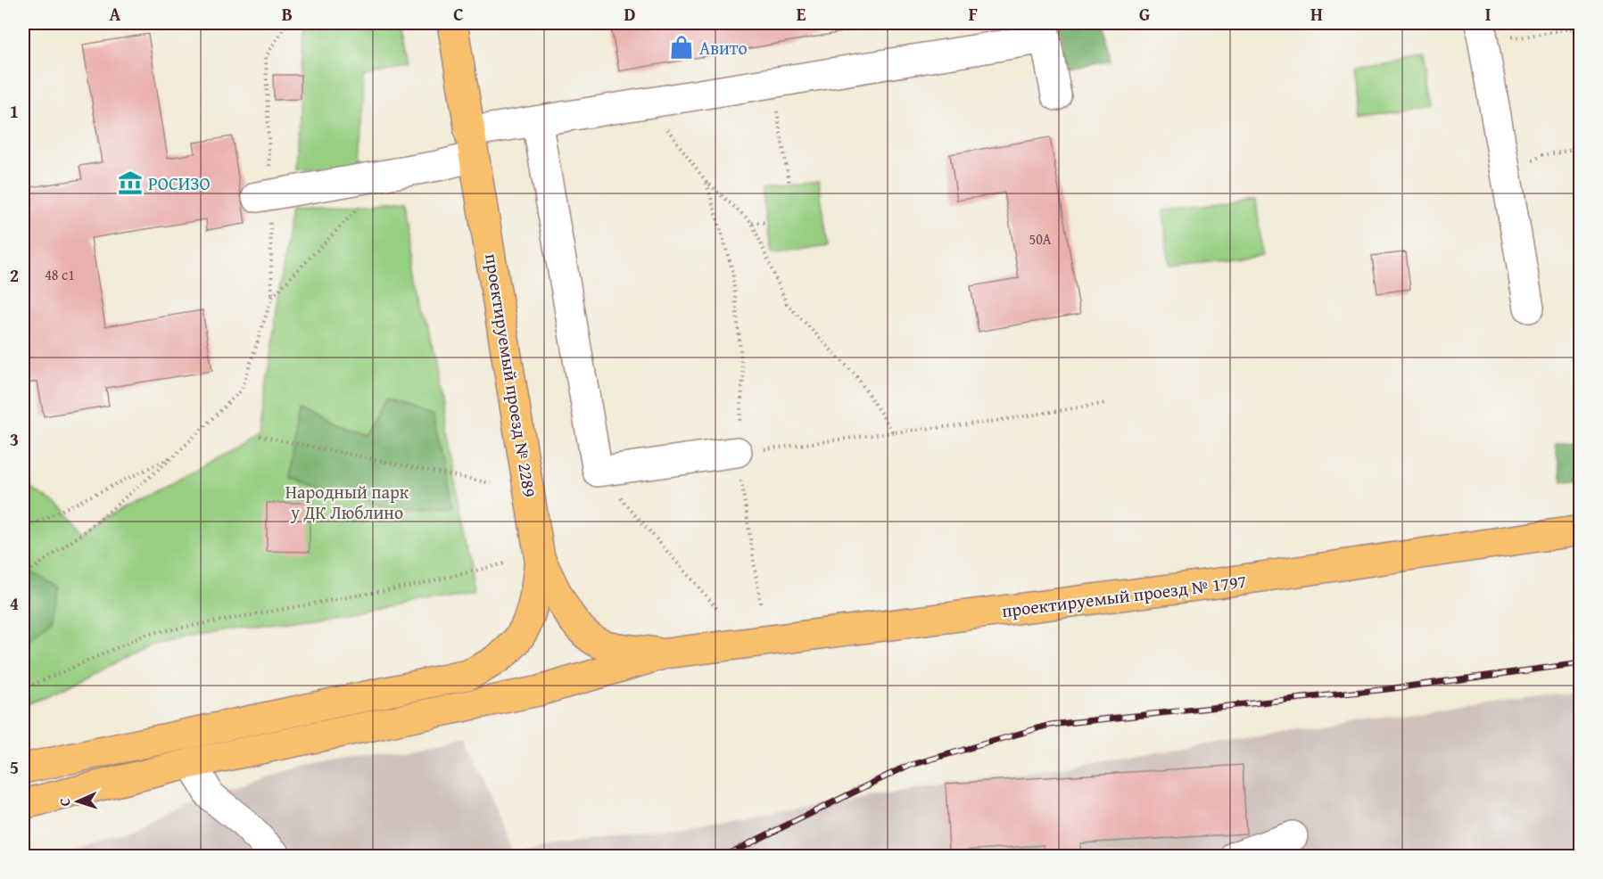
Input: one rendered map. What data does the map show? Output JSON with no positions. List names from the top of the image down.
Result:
{
  "streets": {
    "main road": ["проектируемый проезд № 2289", "проектируемый проезд № 1797"]
  },
  "crossings": [
    ["проектируемый проезд № 2289", "проектируемый проезд № 1797"]
  ],
  "parks": ["Народный парк у ДК Люблино"],
  "places": {
    "shop": ["Авито"],
    "museum": ["РОСИЗО"]
  },
  "house_numbers": ["50А", "48 с1"],
  "north": "left",
  "grid": {
    "columns": [
      "A",
      "B",
      "C",
      "D",
      "E",
      "F",
      "G",
      "H",
      "I"
    ],
    "rows": [
      "1",
      "2",
      "3",
      "4",
      "5"
    ]
  }
}
